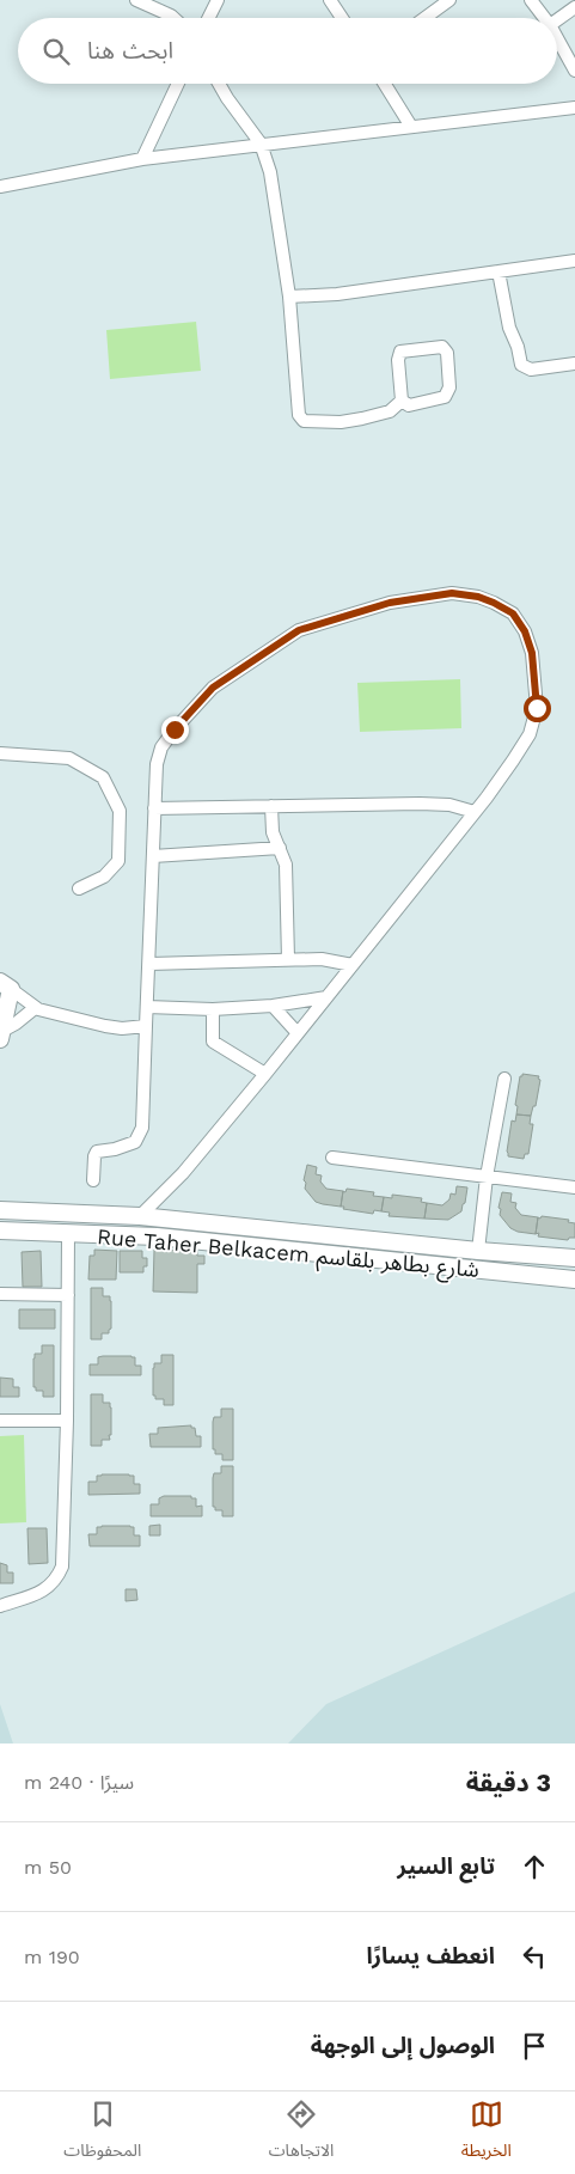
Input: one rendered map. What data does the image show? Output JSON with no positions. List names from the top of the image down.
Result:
{
  "streets": {
    "main road": ["Rue Taher Belkacem شارع بطاهر بلقاسم"]
  },
  "page": {
    "search": "ابحث هنا",
    "heading": ["3 دقيقة", "سيرًا · 240 m"],
    "list": [
      ["تابع السير", "50 m"],
      ["انعطف يسارًا", "190 m"],
      "الوصول إلى الوجهة"
    ],
    "nav": ["الخريطة", "الاتجاهات", "المحفوظات"]
  }
}
